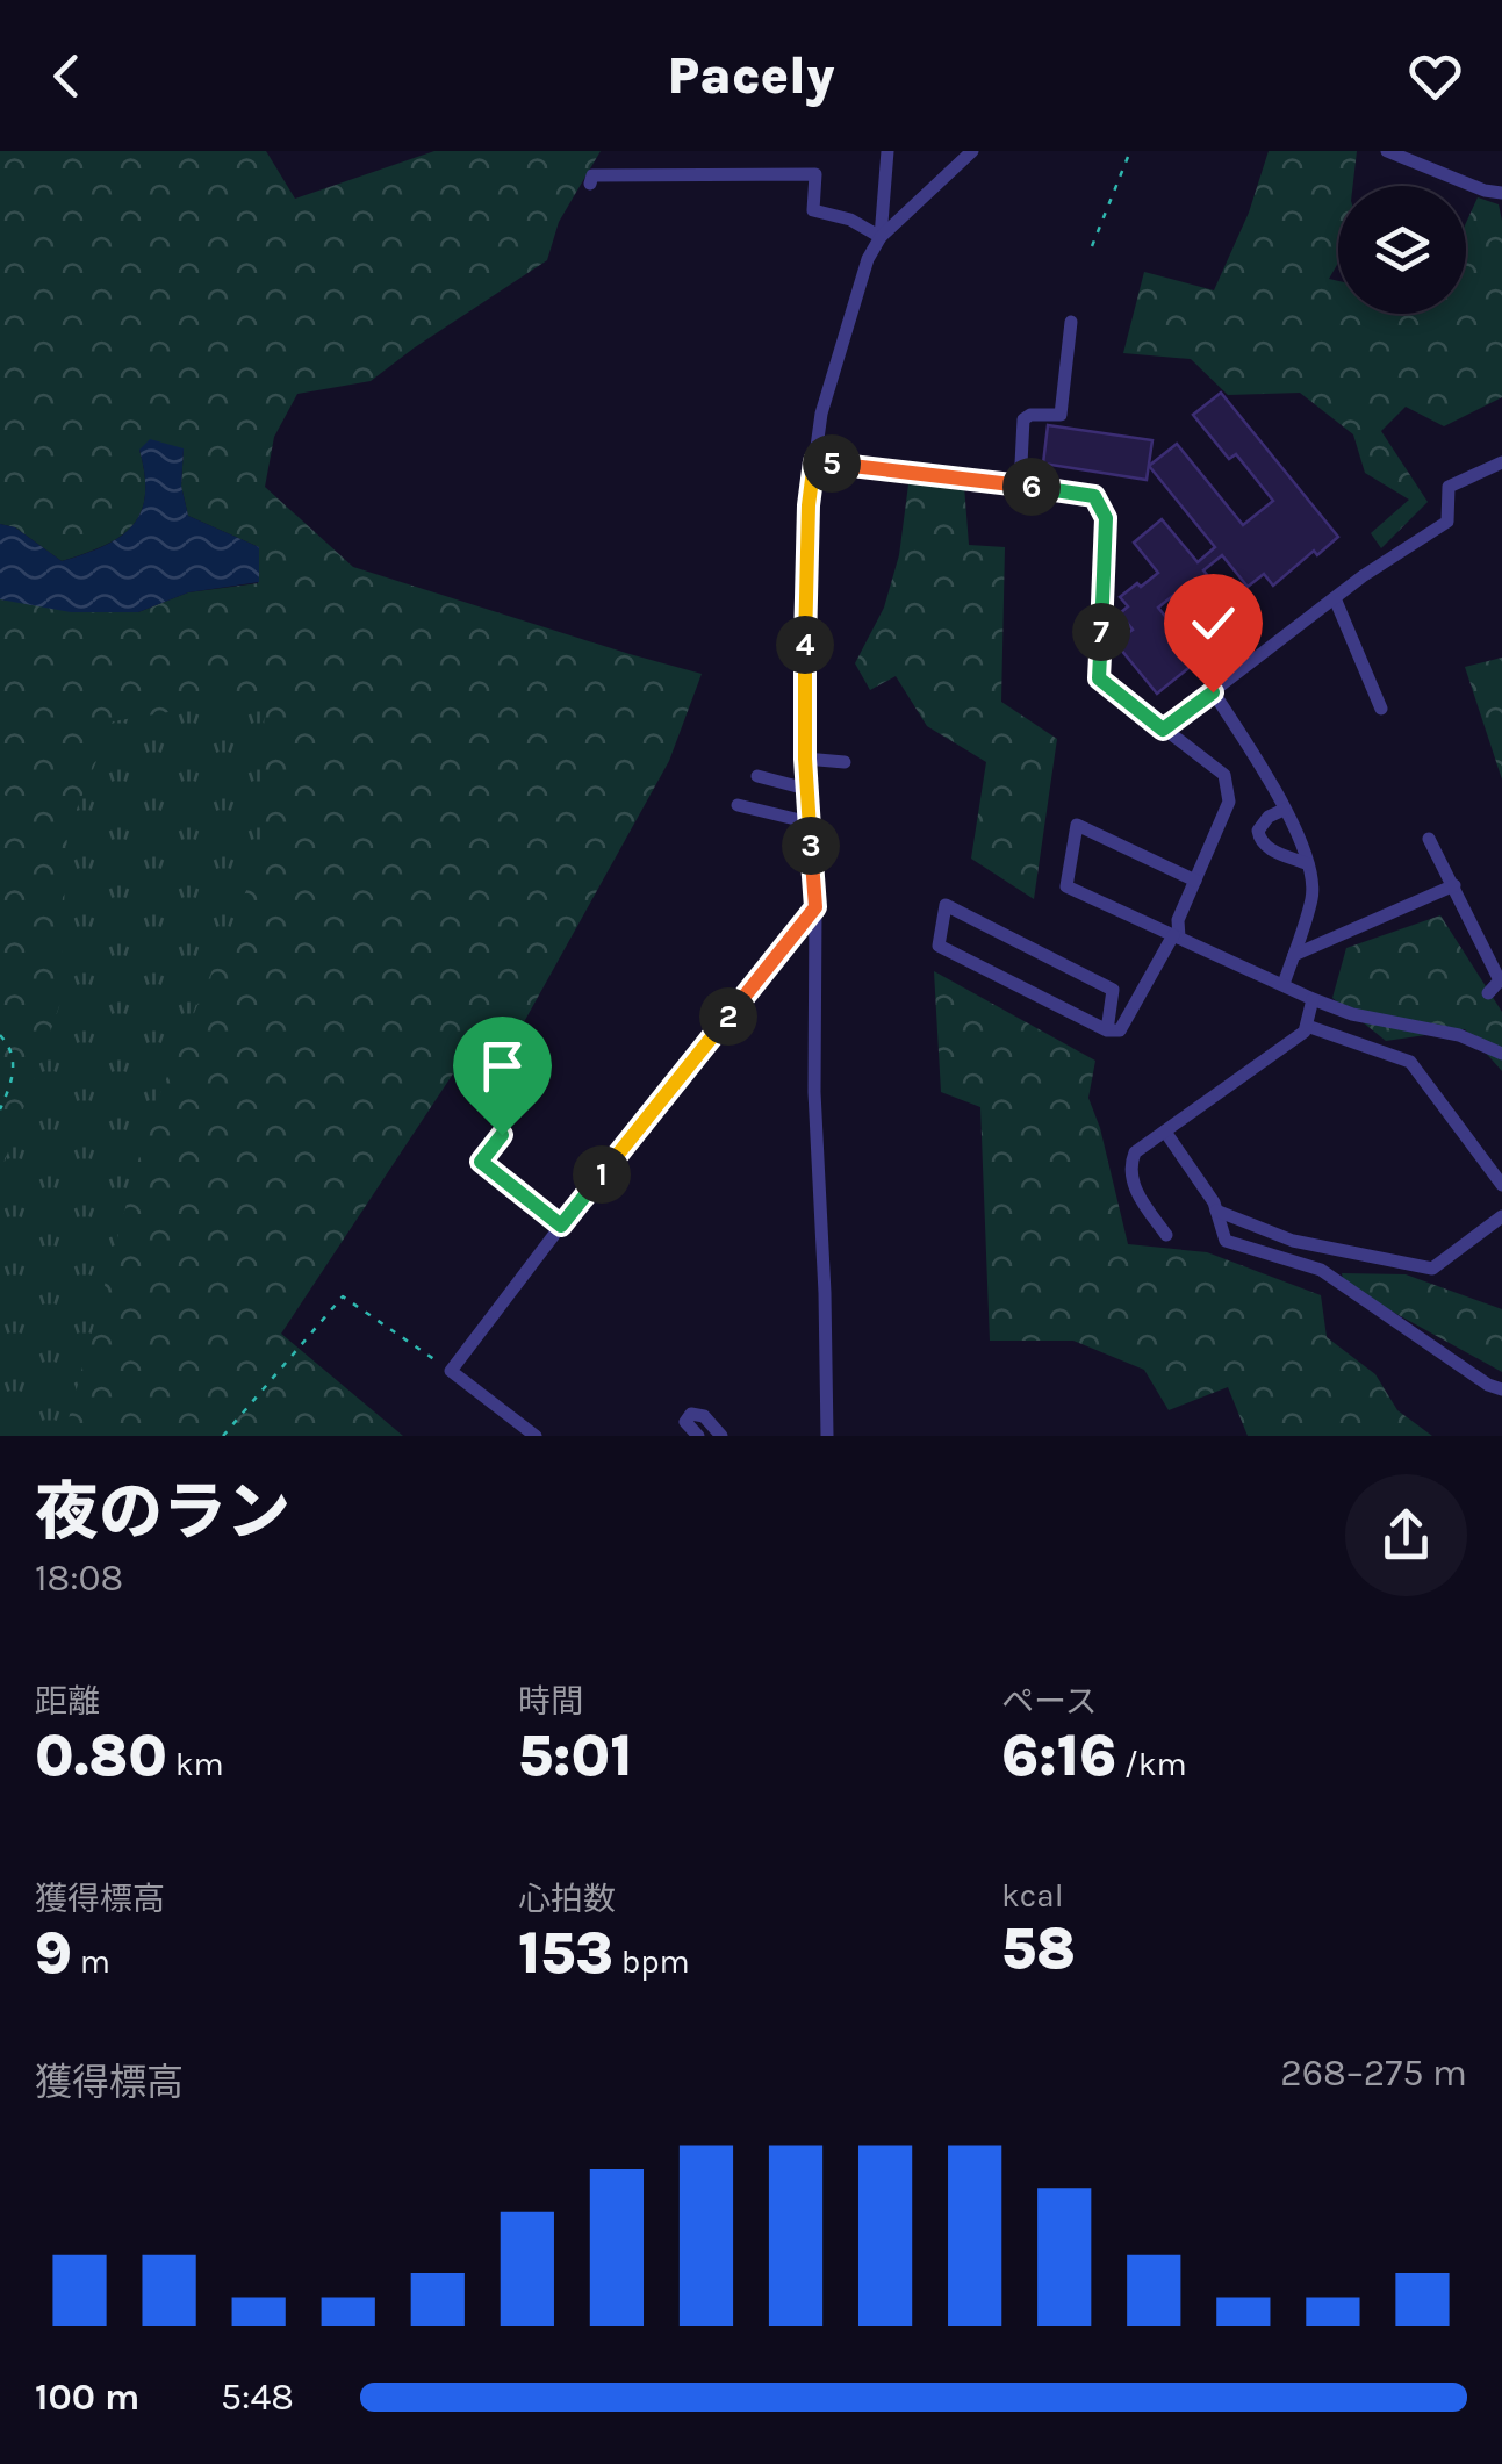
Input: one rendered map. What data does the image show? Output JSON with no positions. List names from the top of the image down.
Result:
{
  "page": {
    "header": "Pacely",
    "pins": [
      "5",
      "6",
      "7",
      "4",
      "3",
      "2",
      "1"
    ],
    "heading": ["夜のラン", "18:08"],
    "stats": [
      ["距離", "0.80 km"],
      ["時間", "5:01"],
      ["ペース", "6:16 /km"],
      ["獲得標高", "9 m"],
      ["心拍数", "153 bpm"],
      ["kcal", "58"]
    ],
    "chart": ["獲得標高", "268–275 m"],
    "list": [
      {
        "name": "100 m",
        "note": "5:48"
      }
    ]
  }
}
